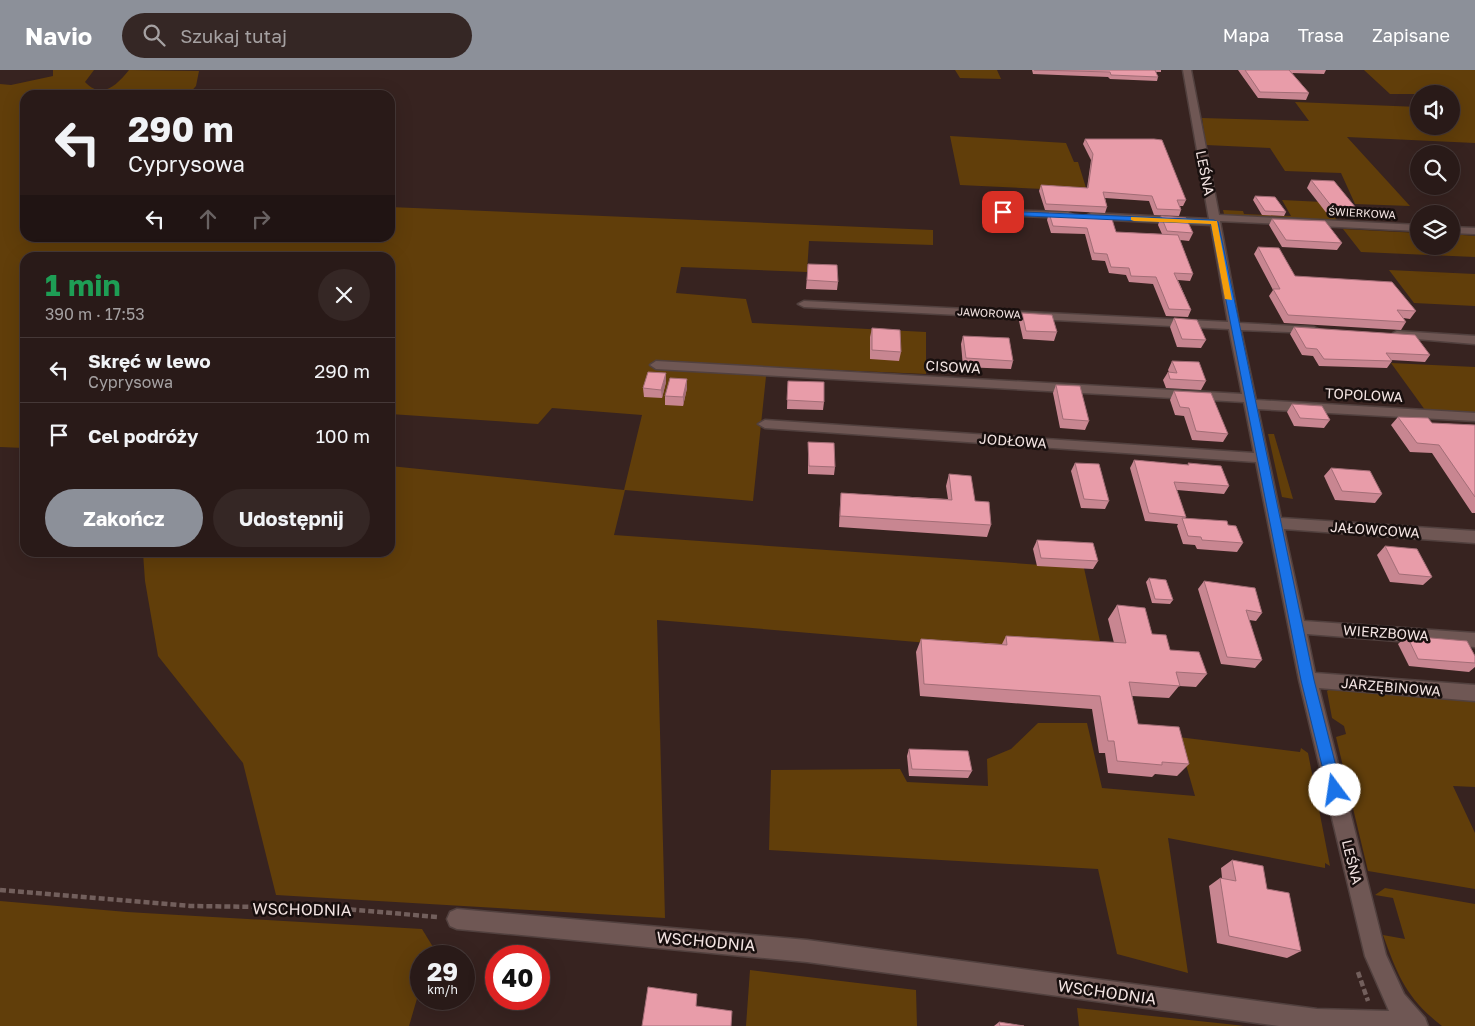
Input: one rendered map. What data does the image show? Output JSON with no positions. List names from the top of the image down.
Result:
{
  "streets": {
    "street": [
      "LEŚNA",
      "ŚWIERKOWA",
      "JAWOROWA",
      "CISOWA",
      "TOPOLOWA",
      "JODŁOWA",
      "JAŁOWCOWA",
      "WIERZBOWA",
      "JARZĘBINOWA",
      "WSCHODNIA"
    ]
  },
  "crossings": [
    ["LEŚNA", "ŚWIERKOWA"],
    ["LEŚNA", "JAWOROWA"],
    ["LEŚNA", "CISOWA"],
    ["LEŚNA", "TOPOLOWA"],
    ["LEŚNA", "JODŁOWA"],
    ["LEŚNA", "JAŁOWCOWA"],
    ["LEŚNA", "WIERZBOWA"],
    ["LEŚNA", "JARZĘBINOWA"],
    ["LEŚNA", "WSCHODNIA"],
    ["CISOWA", "TOPOLOWA"]
  ],
  "page": {
    "header": "Navio",
    "search": "Szukaj tutaj",
    "nav": ["Mapa", "Trasa", "Zapisane"],
    "turn": ["290 m", "Cyprysowa"],
    "heading": ["1 min", "390 m · 17:53"],
    "list": [
      {
        "name": "Skręć w lewo",
        "note": "Cyprysowa",
        "value": "290 m"
      },
      {
        "name": "Cel podróży",
        "value": "100 m"
      }
    ],
    "buttons": ["Zakończ", "Udostępnij"],
    "speed": "29 km/h",
    "limit": "40"
  }
}
